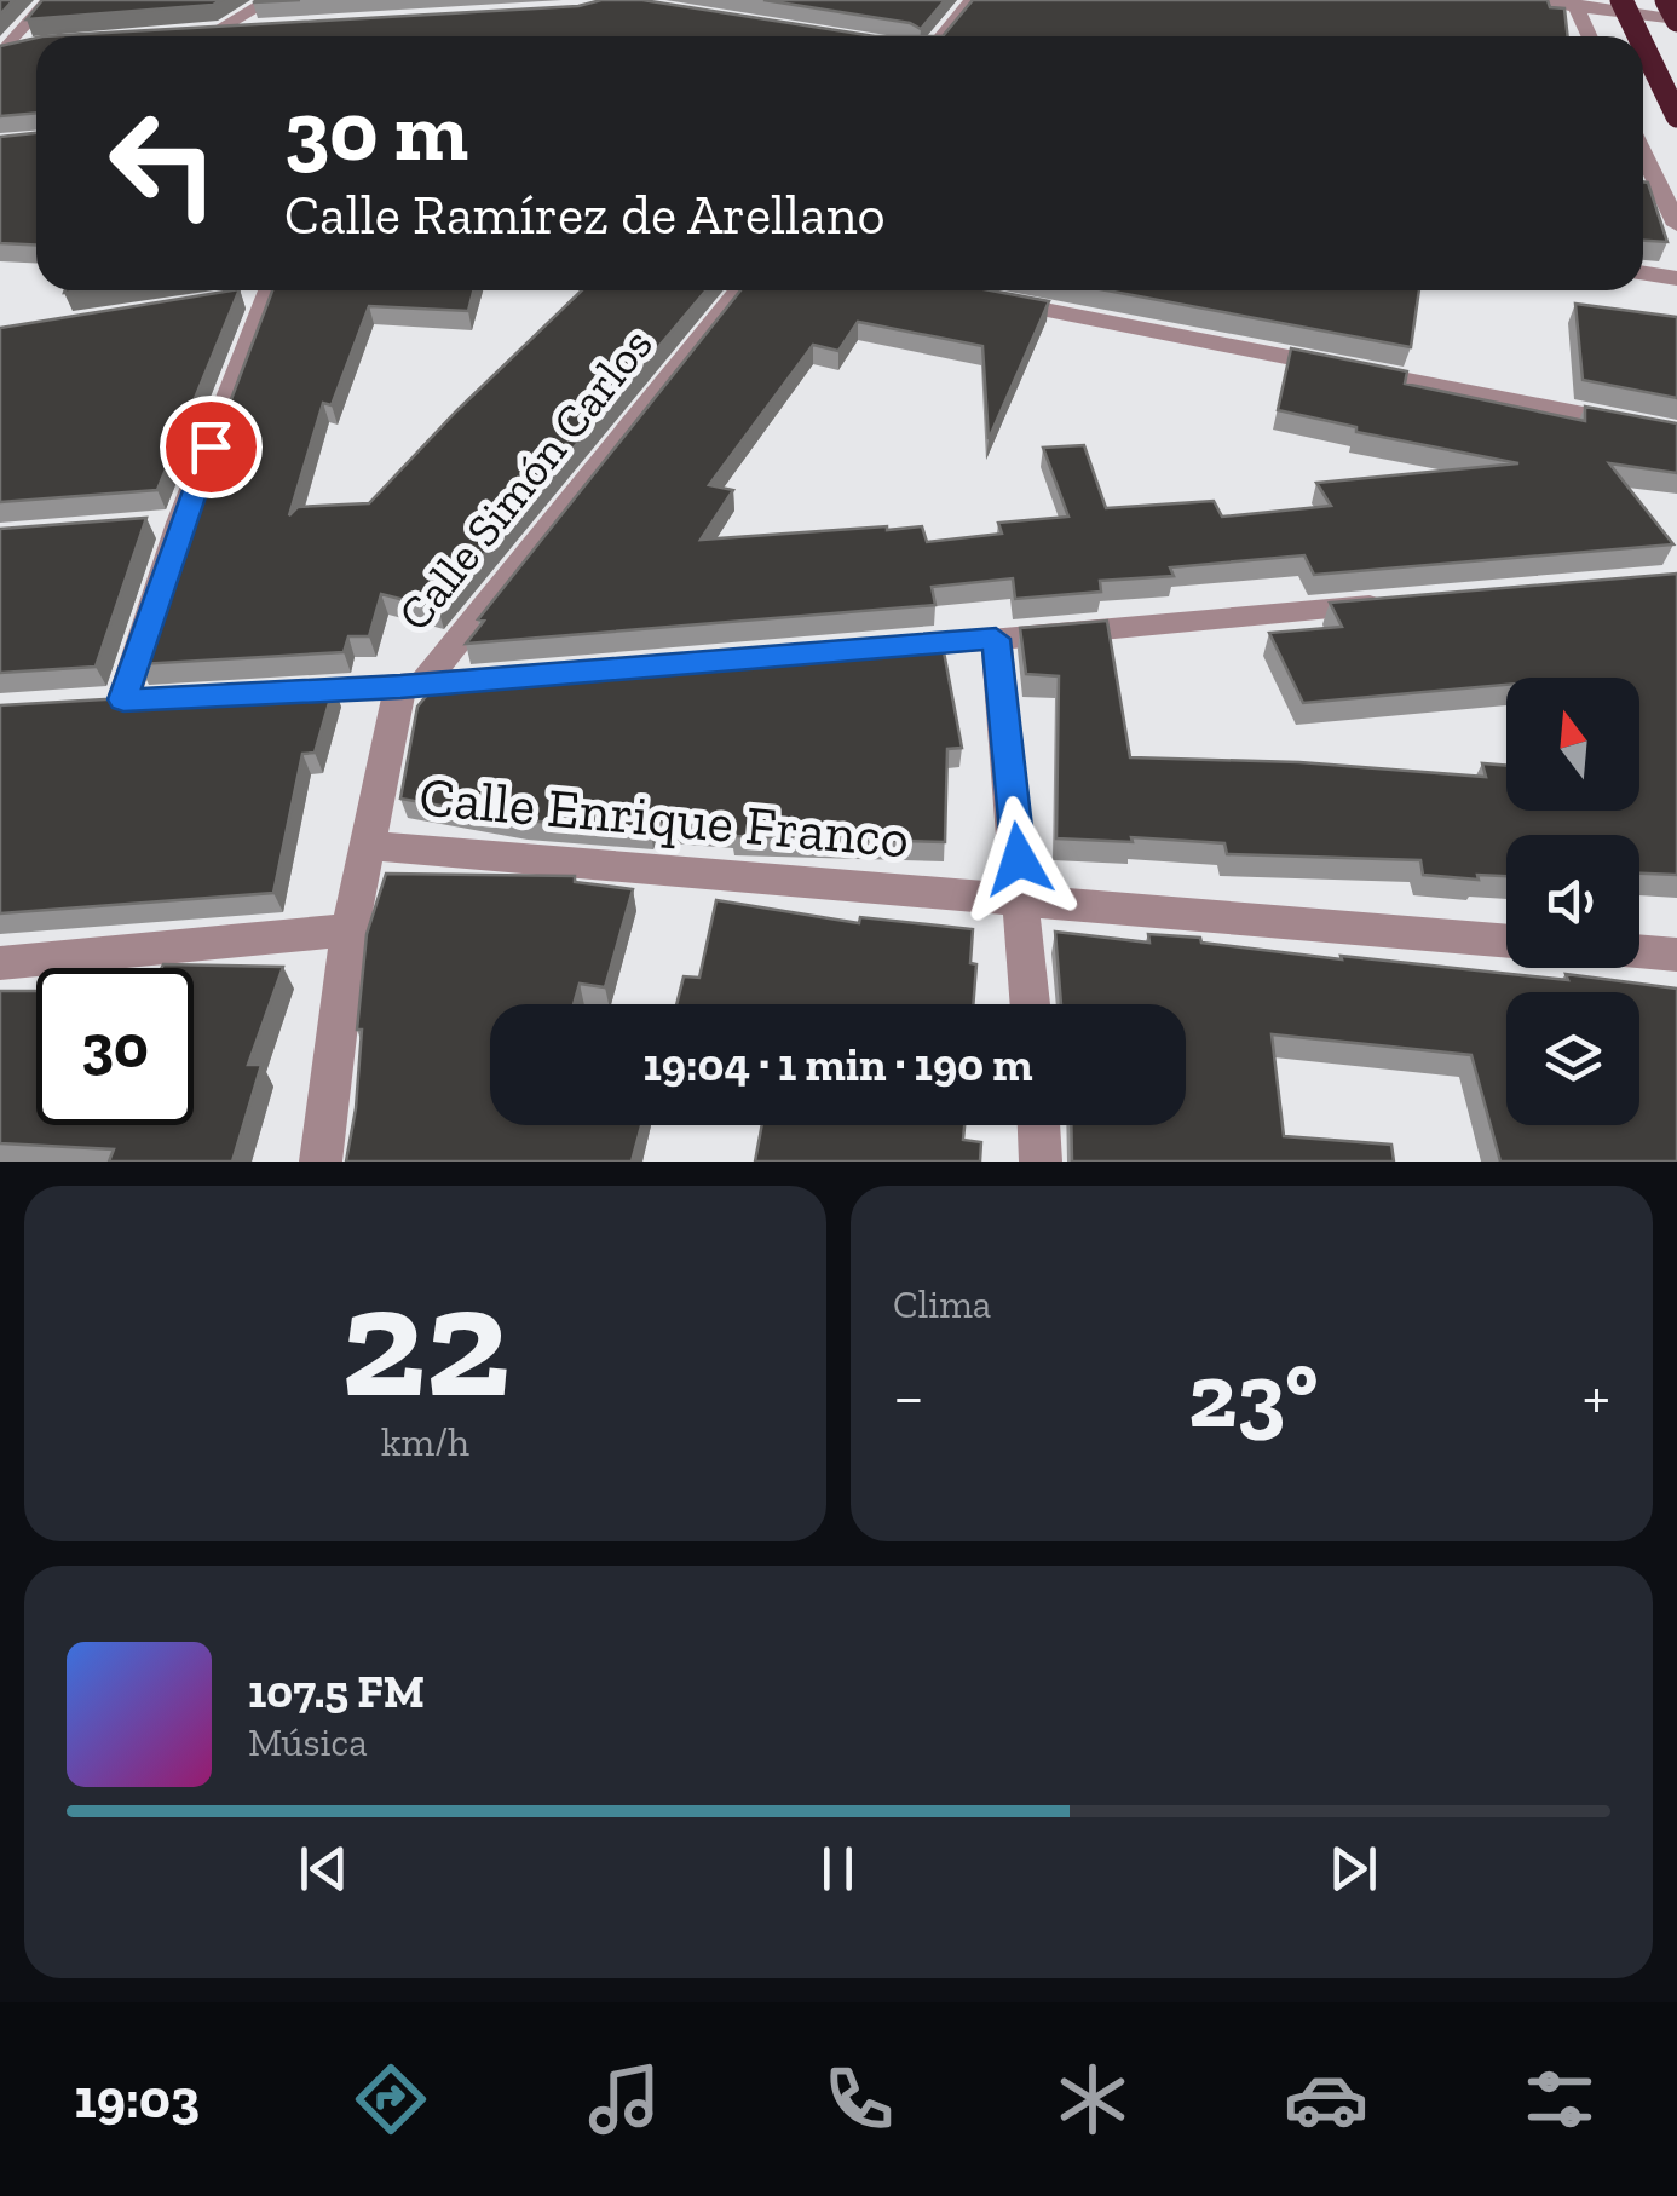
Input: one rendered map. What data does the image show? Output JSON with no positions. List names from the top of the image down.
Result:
{
  "streets": {
    "street": ["Calle Simón Carlos", "Calle Enrique Franco"]
  },
  "crossings": [
    ["Calle Simón Carlos", "Calle Enrique Franco"]
  ],
  "north": "top",
  "page": {
    "turn": ["30 m", "Calle Ramírez de Arellano"],
    "limit": "30",
    "trip": "19:04 · 1 min · 190 m",
    "tile": [
      ["22", "km/h"],
      "Clima"
    ],
    "heat": ["−", "23°", "+"],
    "song": ["107.5 FM", "Música"],
    "tabs": "19:03"
  }
}
